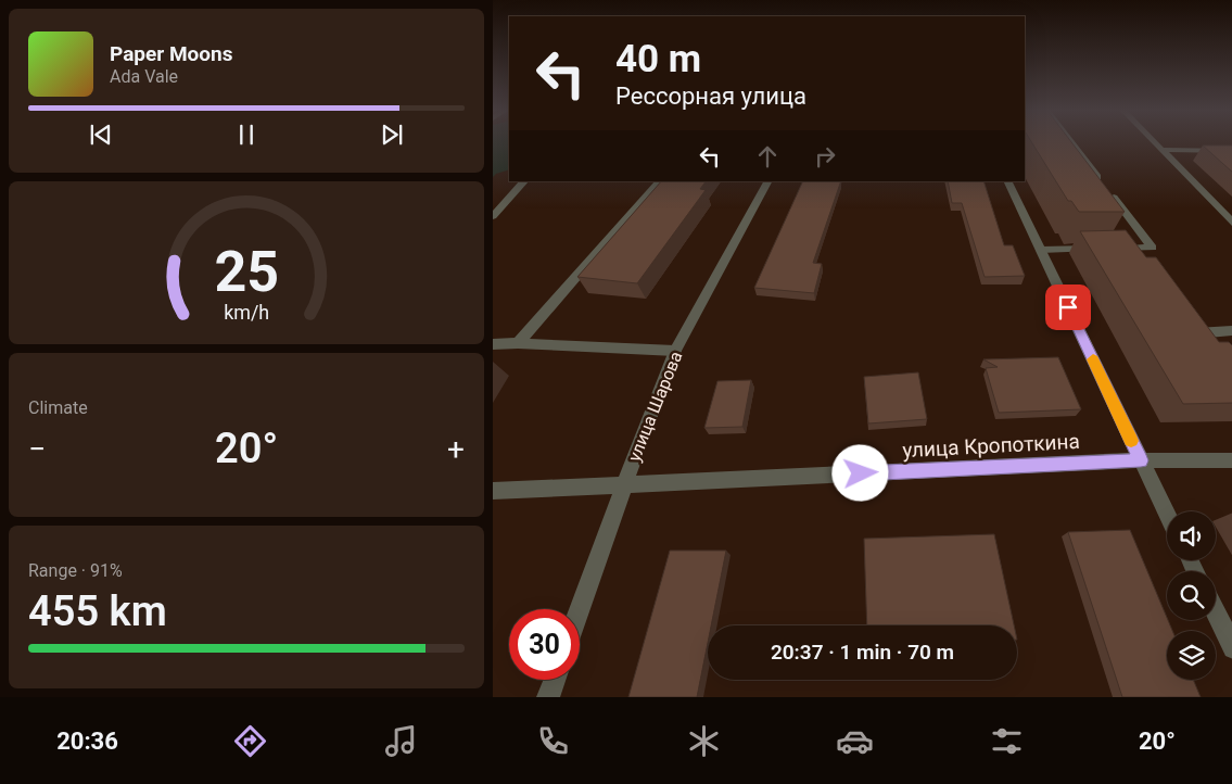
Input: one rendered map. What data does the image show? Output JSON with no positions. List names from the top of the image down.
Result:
{
  "streets": {
    "street": ["улица Шарова", "улица Кропоткина"]
  },
  "crossings": [
    ["улица Шарова", "улица Кропоткина"]
  ],
  "page": {
    "turn": ["40 m", "Рессорная улица"],
    "song": ["Paper Moons", "Ada Vale"],
    "tile": [
      "Climate",
      ["Range · 91%", "455 km"]
    ],
    "heat": ["−", "20°", "+"],
    "limit": "30",
    "trip": "20:37 · 1 min · 70 m",
    "tabs": ["20:36", "20°"],
    "gauge": ["25", "km/h"]
  }
}
